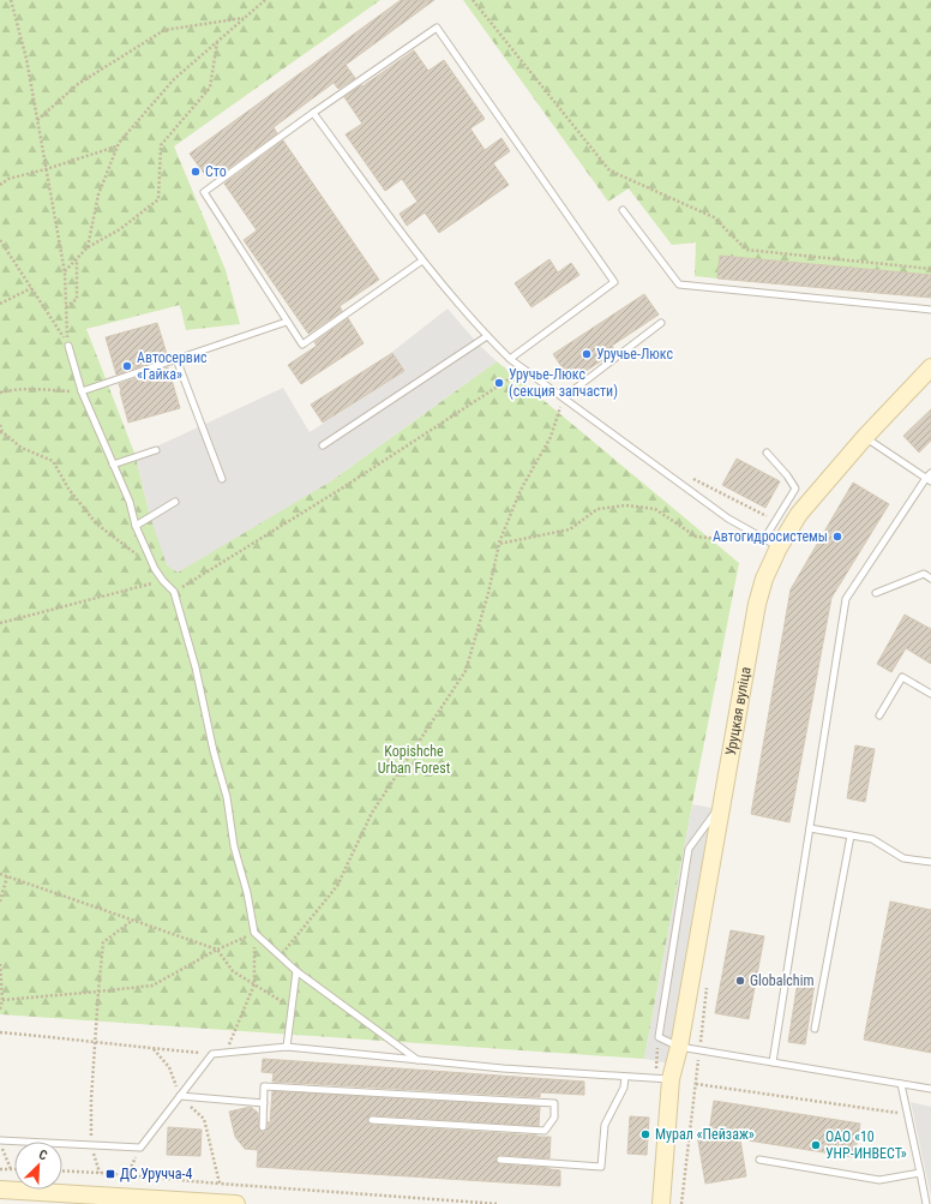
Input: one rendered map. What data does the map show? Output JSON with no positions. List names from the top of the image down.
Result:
{
  "streets": {
    "street": ["Уруцкая вуліца"]
  },
  "parks": ["Kopishche Urban Forest"],
  "places": {
    "other": [
      "Сто",
      "Уручье-Люкс",
      "Автосервис «Гайка»",
      "Уручье-Люкс (секция запчасти)",
      "Автогидросистемы",
      "Globalchim",
      "Мурал «Пейзаж»",
      "ОАО «10 УНР-ИНВЕСТ»"
    ],
    "transit": ["ДС Уручча-4"]
  },
  "north": "top right"
}
